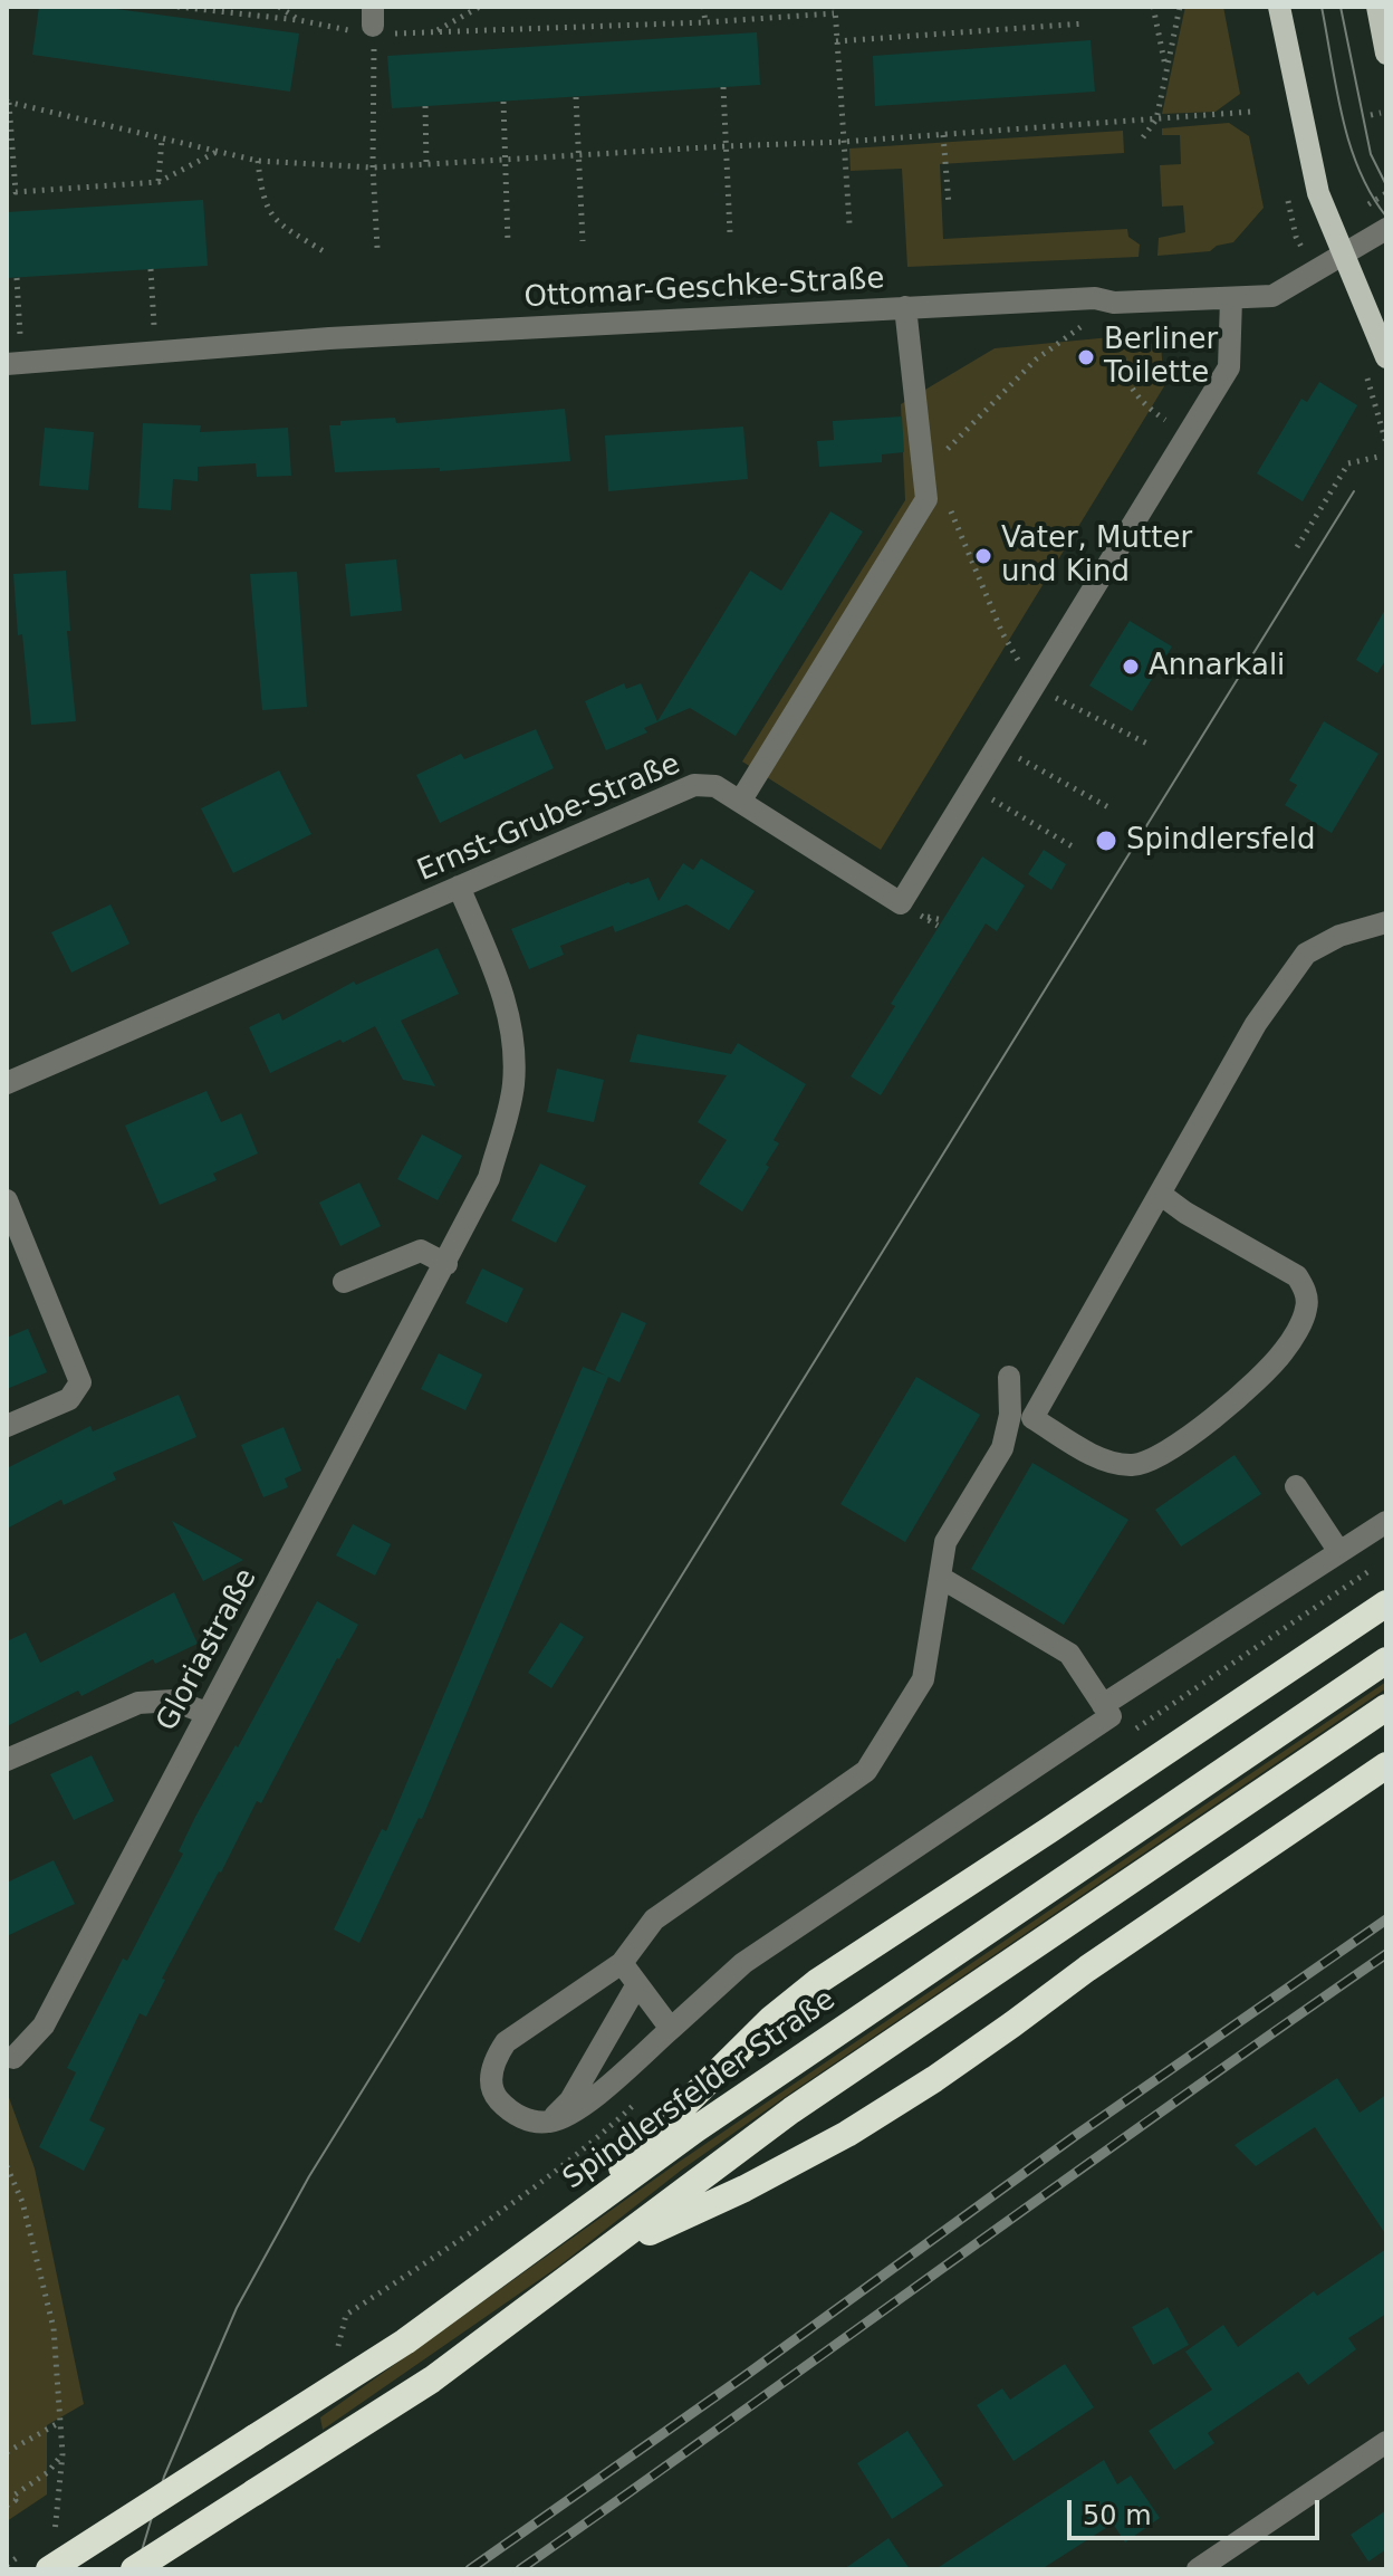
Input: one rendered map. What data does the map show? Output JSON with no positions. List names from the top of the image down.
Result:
{
  "streets": {
    "highway": ["Spindlersfelder Straße"],
    "street": ["Ottomar-Geschke-Straße", "Ernst-Grube-Straße", "Gloriastraße"]
  },
  "crossings": [
    ["Ottomar-Geschke-Straße", "Ernst-Grube-Straße"],
    ["Ernst-Grube-Straße", "Gloriastraße"]
  ],
  "places": [
    "Berliner Toilette",
    "Vater, Mutter und Kind",
    "Annarkali",
    "Spindlersfeld"
  ],
  "scale_bar": "50 m"
}
